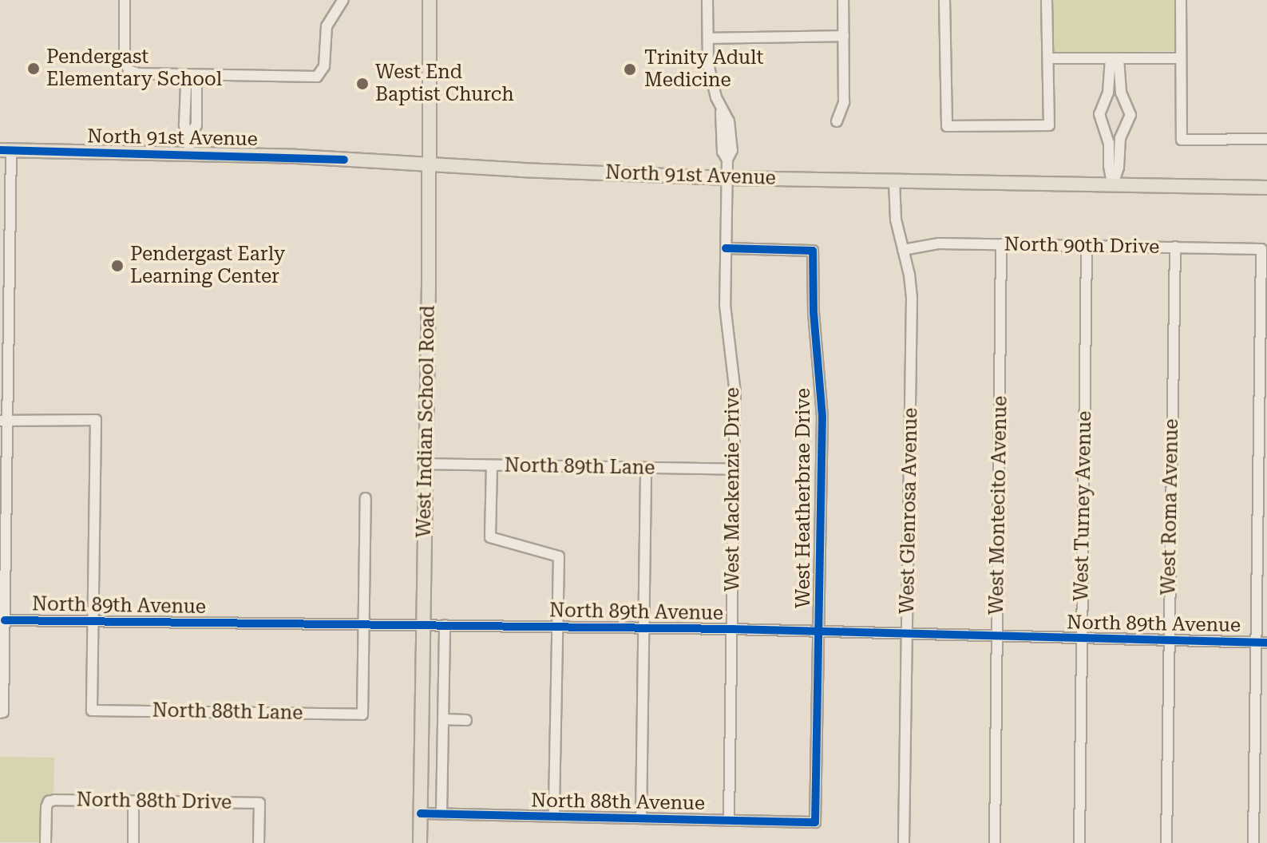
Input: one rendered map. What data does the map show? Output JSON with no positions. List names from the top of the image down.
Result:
{
  "streets": {
    "main road": ["North 91st Avenue", "West Indian School Road"],
    "street": [
      "North 90th Drive",
      "North 89th Lane",
      "West Mackenzie Drive",
      "West Heatherbrae Drive",
      "West Montecito Avenue",
      "West Turney Avenue",
      "West Roma Avenue",
      "West Glenrosa Avenue",
      "North 89th Avenue",
      "North 88th Lane",
      "North 88th Drive",
      "North 88th Avenue"
    ]
  },
  "crossings": [
    ["North 91st Avenue", "West Indian School Road"],
    ["North 91st Avenue", "West Mackenzie Drive"],
    ["North 91st Avenue", "West Glenrosa Avenue"],
    ["North 90th Drive", "West Montecito Avenue"],
    ["North 90th Drive", "West Turney Avenue"],
    ["North 90th Drive", "West Roma Avenue"],
    ["North 90th Drive", "West Glenrosa Avenue"],
    ["North 90th Drive", "North 89th Avenue"],
    ["West Indian School Road", "North 89th Lane"],
    ["West Indian School Road", "North 89th Avenue"],
    ["West Indian School Road", "North 88th Avenue"],
    ["North 89th Lane", "West Mackenzie Drive"],
    ["West Mackenzie Drive", "West Heatherbrae Drive"],
    ["West Mackenzie Drive", "North 89th Avenue"],
    ["West Mackenzie Drive", "North 88th Avenue"],
    ["West Heatherbrae Drive", "North 89th Avenue"],
    ["West Heatherbrae Drive", "North 88th Avenue"],
    ["West Montecito Avenue", "North 89th Avenue"],
    ["West Turney Avenue", "North 89th Avenue"],
    ["West Roma Avenue", "North 89th Avenue"],
    ["West Glenrosa Avenue", "North 89th Avenue"],
    ["North 89th Avenue", "North 88th Lane"]
  ],
  "places": [
    "Pendergast Elementary School",
    "Trinity Adult Medicine",
    "West End Baptist Church",
    "Pendergast Early Learning Center"
  ]
}
